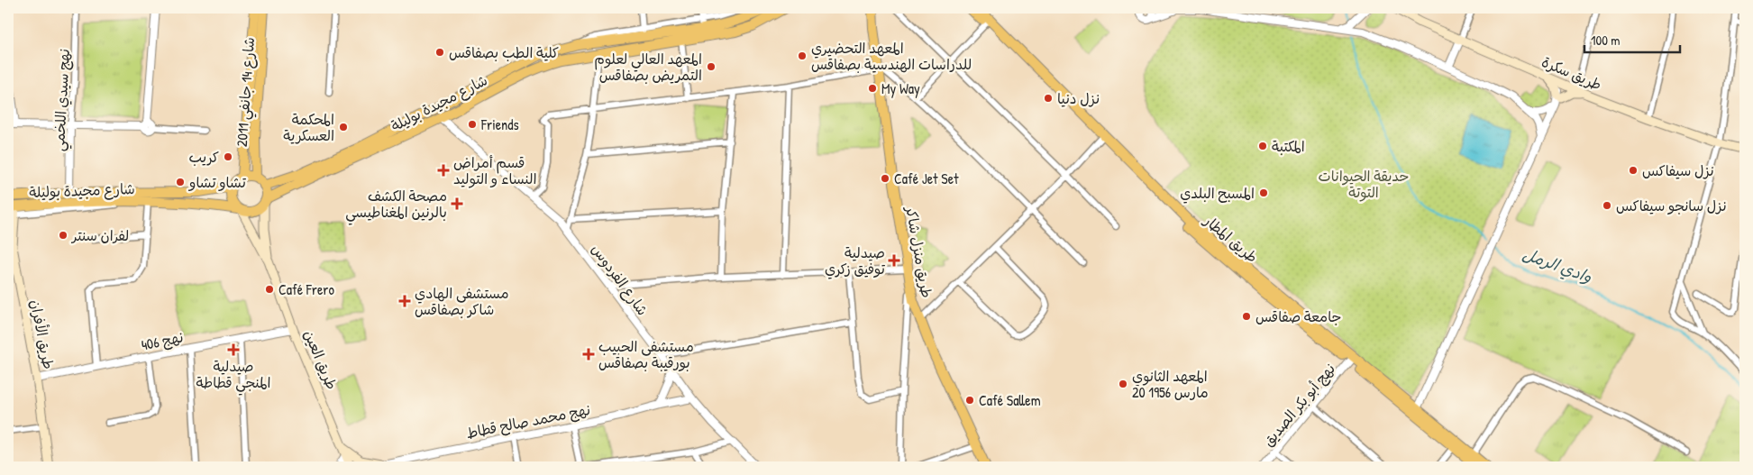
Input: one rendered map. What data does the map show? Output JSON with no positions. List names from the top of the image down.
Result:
{
  "streets": {
    "main road": [
      "طريق سكرة",
      "شارع 14 جانفي 2011",
      "شارع مجيدة بوليلة",
      "طريق المطار",
      "طريق منزل شاكر",
      "طريق الأفران",
      "طريق العين"
    ],
    "street": [
      "نهج سيدي اللخمي",
      "شارع الفردوس",
      "نهج 406",
      "نهج أبو بكر الصديق",
      "نهج محمد صالح قطاط"
    ]
  },
  "crossings": [
    ["شارع 14 جانفي 2011", "شارع مجيدة بوليلة"],
    ["شارع 14 جانفي 2011", "طريق العين"],
    ["نهج سيدي اللخمي", "شارع مجيدة بوليلة"],
    ["شارع مجيدة بوليلة", "شارع الفردوس"],
    ["شارع مجيدة بوليلة", "طريق الأفران"],
    ["شارع مجيدة بوليلة", "طريق العين"],
    ["طريق المطار", "نهج أبو بكر الصديق"],
    ["شارع الفردوس", "نهج محمد صالح قطاط"],
    ["طريق الأفران", "نهج 406"],
    ["نهج 406", "طريق العين"]
  ],
  "water": ["وادي الرمل"],
  "parks": ["حديقة الحيوانات التوتة"],
  "places": {
    "other": [
      "كلية الطب بصفاقس",
      "المعهد التحضيري للدراسات الهندسية بصفاقس",
      "المعهد العالي لعلوم التمريض بصفاقس",
      "My Way",
      "نزل دنيا",
      "Friends",
      "المحكمة العسكرية",
      "المكتبة",
      "كريب",
      "نزل سيفاكس",
      "Café Jet Set",
      "تشاو تشاو",
      "المسبح البلدي",
      "نزل سانجو سيفاكس",
      "لفران سنتر",
      "Café Frero",
      "جامعة صفاقس",
      "المعهد الثانوي 20 مارس 1956",
      "Café Sallem"
    ],
    "health": [
      "قسم أمراض النساء و التوليد",
      "مصحة الكشف بالرنين المغناطيسي",
      "صيدلية توفيق زكري",
      "مستشفى الهادي شاكر بصفاقس",
      "صيدلية المنجي قطاطة",
      "مستشفى الحبيب بورقيبة بصفاقس"
    ]
  },
  "scale_bar": "100 m"
}
